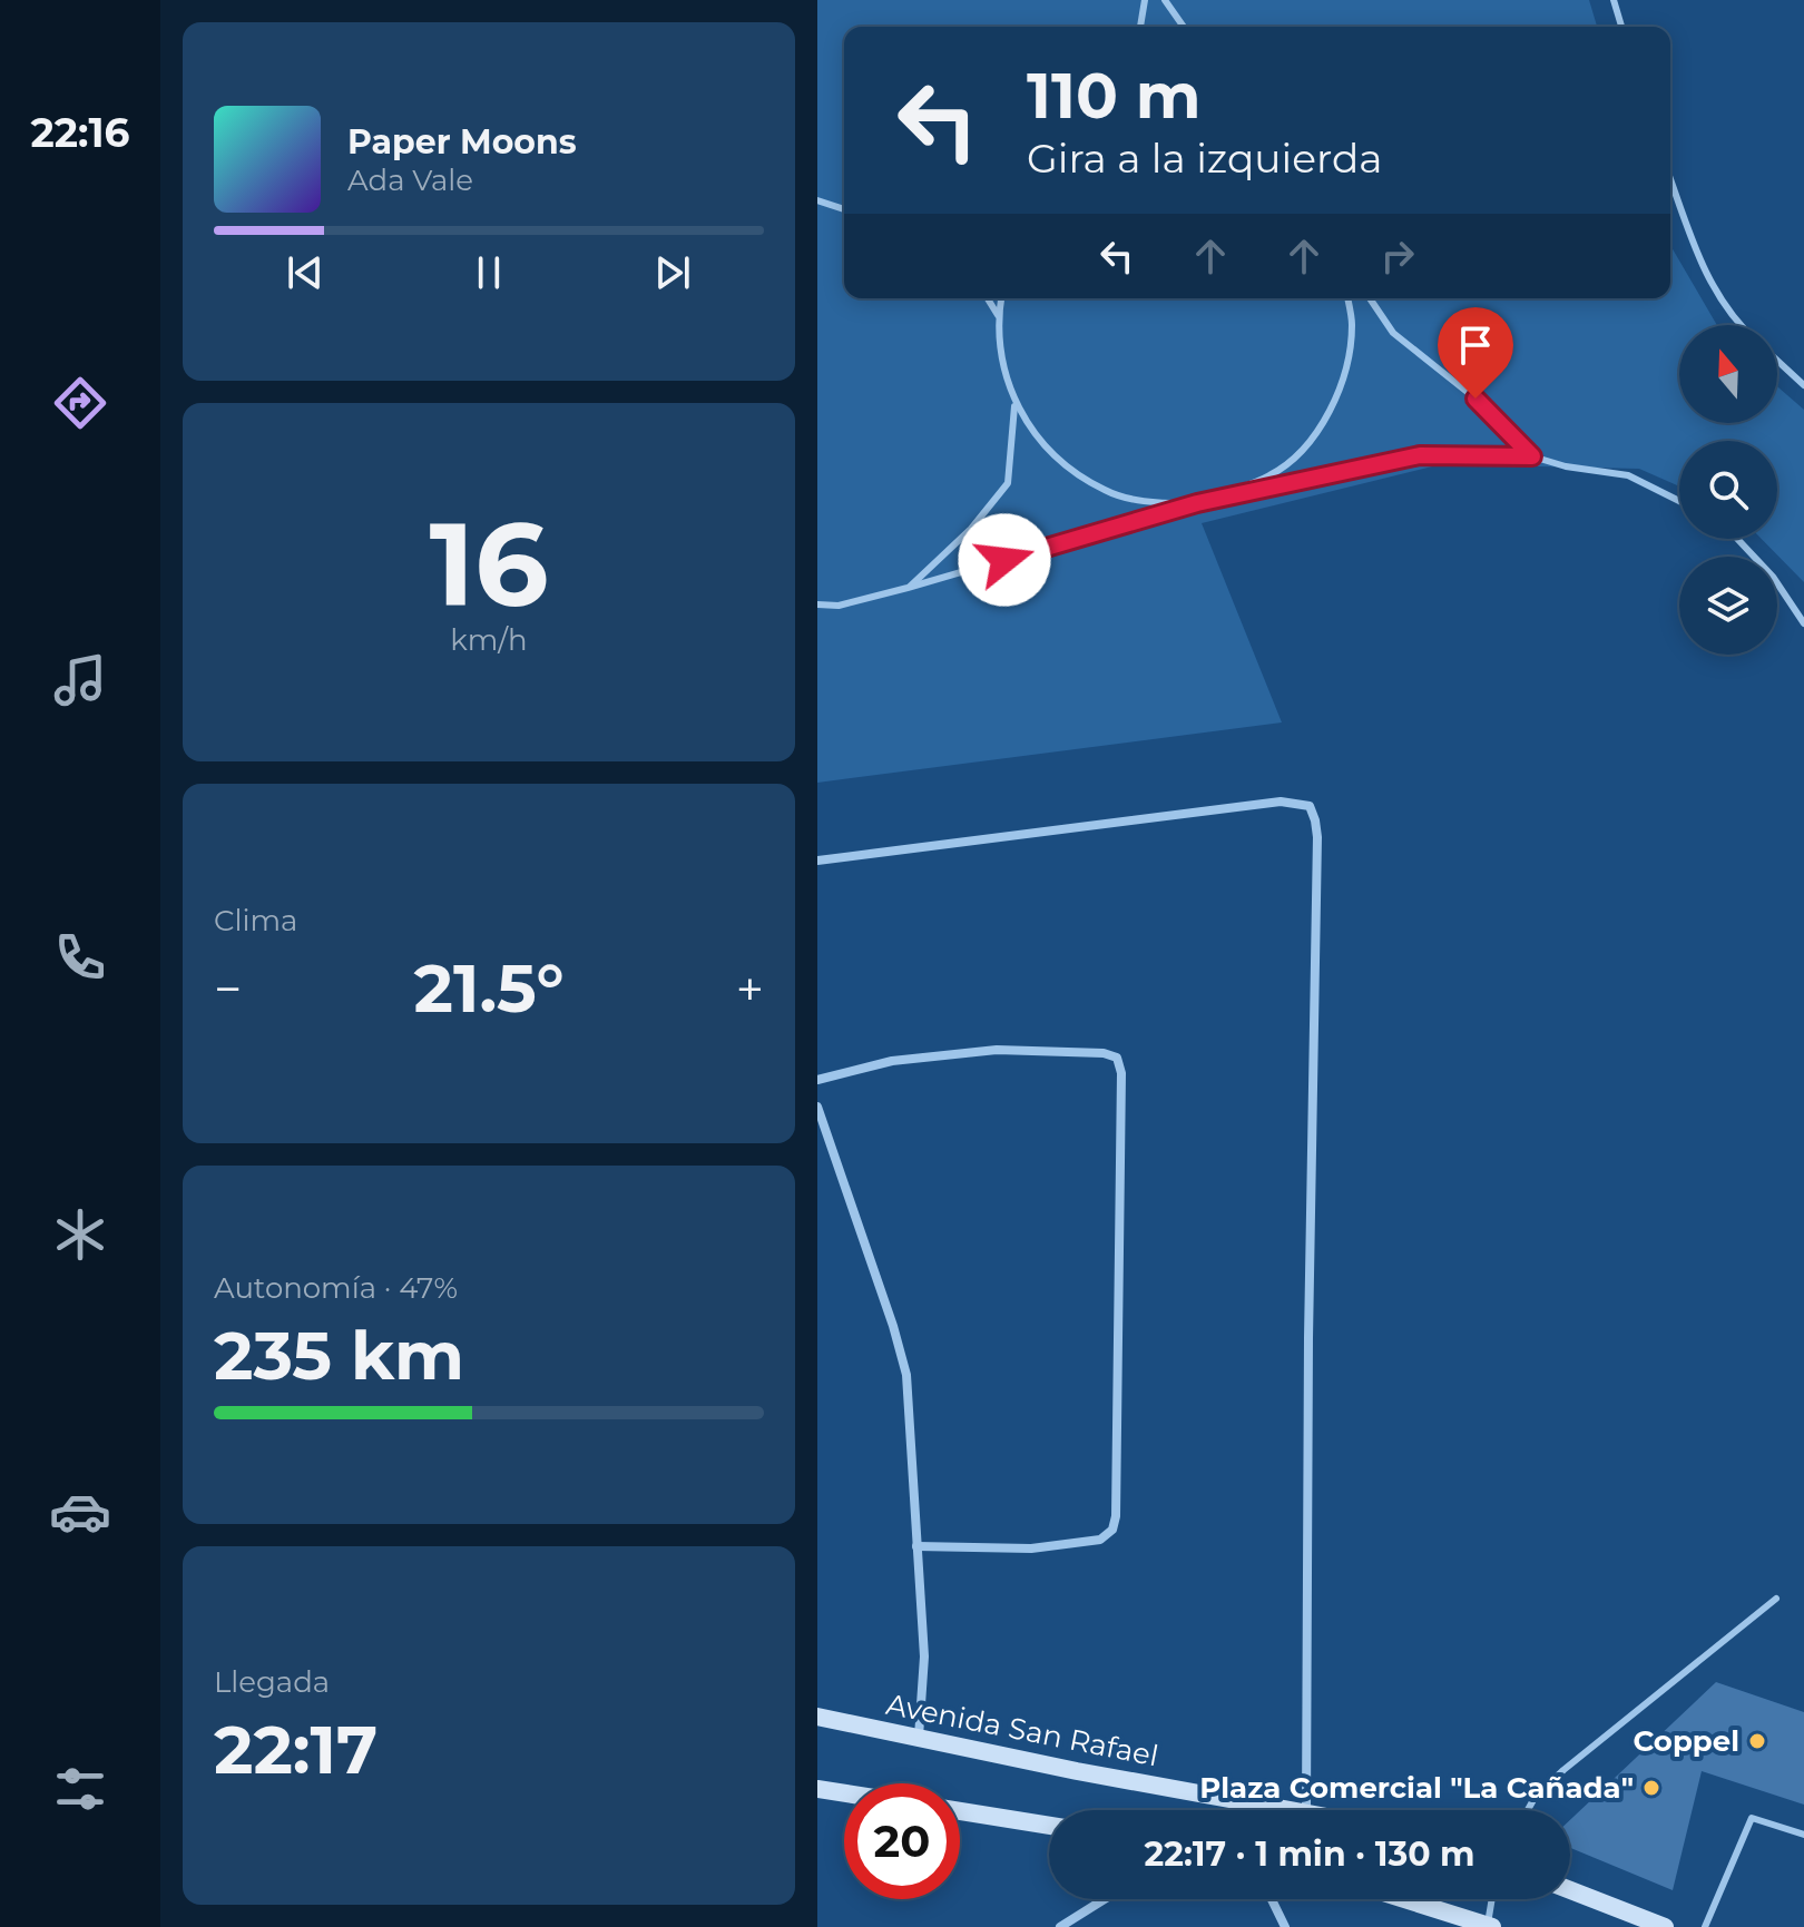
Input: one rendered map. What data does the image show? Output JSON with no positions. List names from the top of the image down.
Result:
{
  "streets": {
    "main road": ["Avenida San Rafael"]
  },
  "places": ["Coppel", "Plaza Comercial \"La Cañada\""],
  "north": "top",
  "page": {
    "tabs": "22:16",
    "turn": ["110 m", "Gira a la izquierda"],
    "song": ["Paper Moons", "Ada Vale"],
    "tile": [
      ["16", "km/h"],
      "Clima",
      ["Autonomía · 47%", "235 km"],
      ["Llegada", "22:17"]
    ],
    "heat": ["−", "21.5°", "+"],
    "limit": "20",
    "trip": "22:17 · 1 min · 130 m"
  }
}
